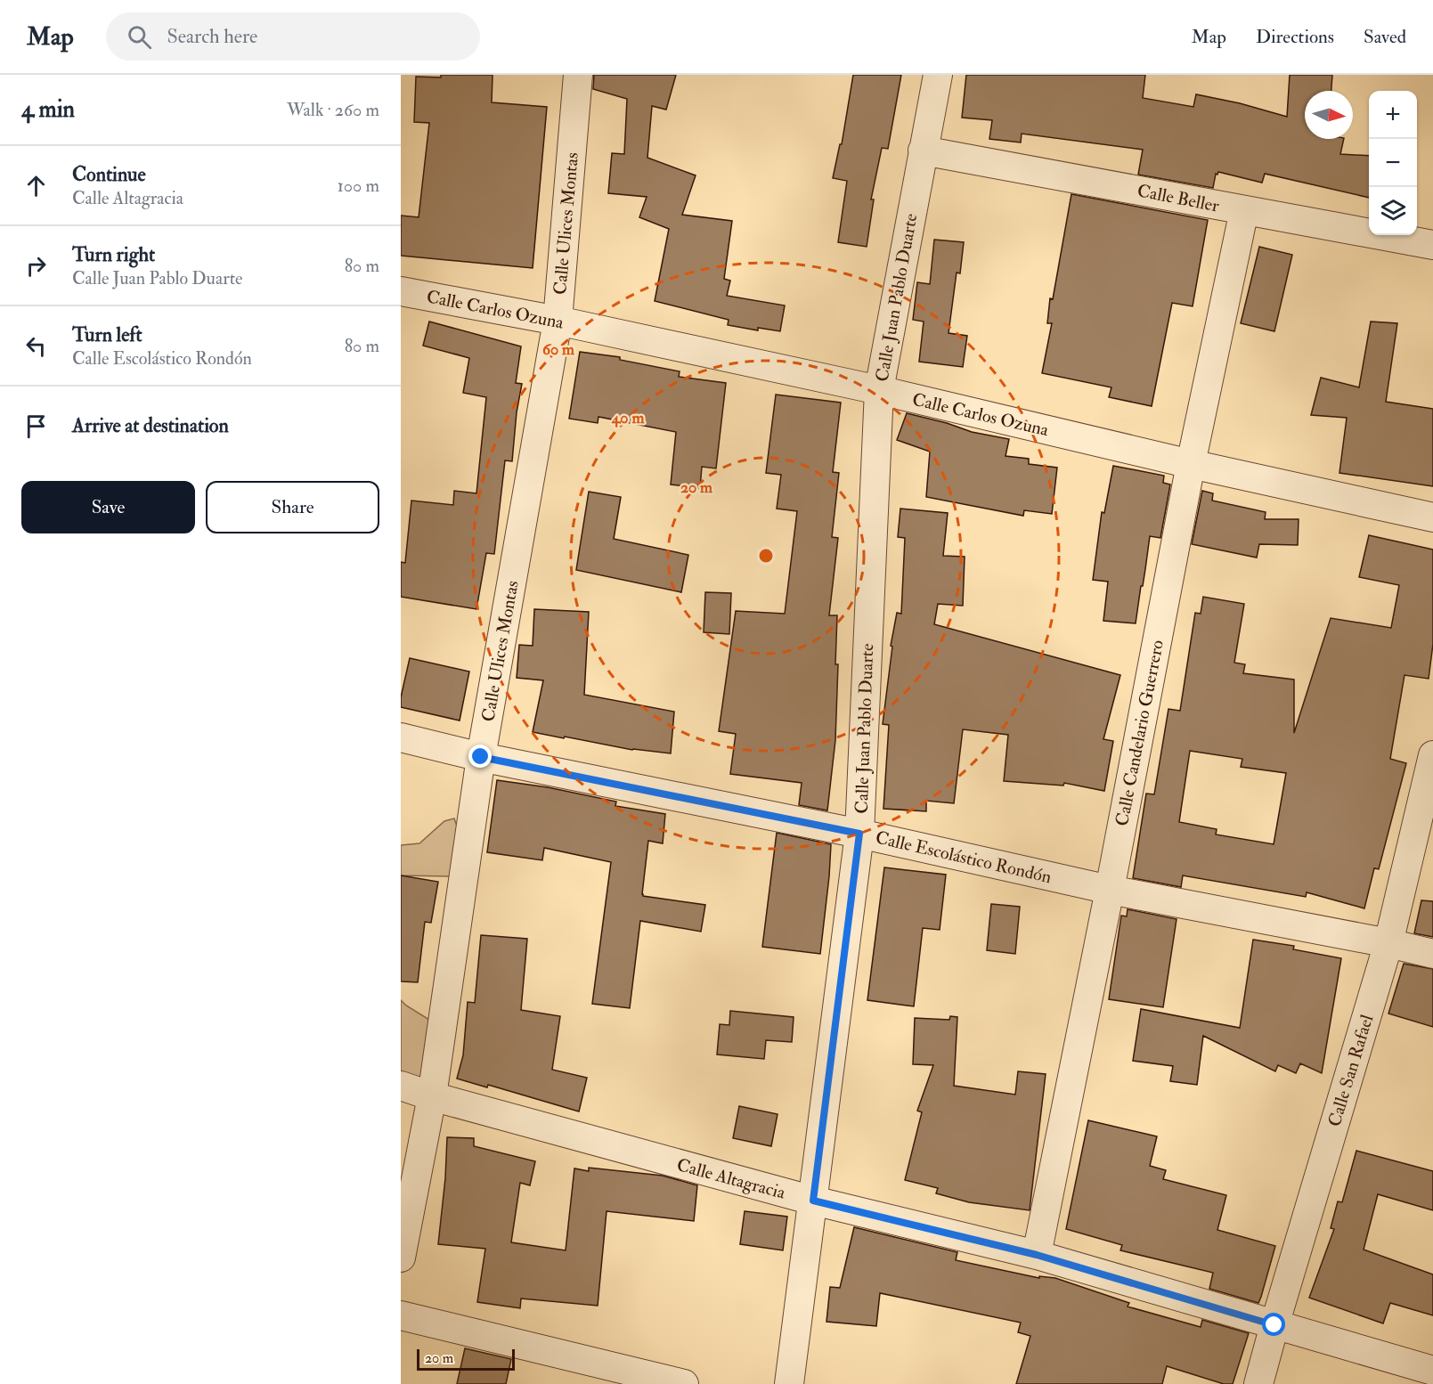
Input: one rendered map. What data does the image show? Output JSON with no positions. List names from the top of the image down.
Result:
{
  "streets": {
    "street": [
      "Calle Beller",
      "Calle Ulices Montas",
      "Calle Juan Pablo Duarte",
      "Calle Carlos Ozuna",
      "Calle Candelario Guerrero",
      "Calle Escolástico Rondón",
      "Calle San Rafael",
      "Calle Altagracia"
    ]
  },
  "crossings": [
    ["Calle Beller", "Calle Juan Pablo Duarte"],
    ["Calle Beller", "Calle Candelario Guerrero"],
    ["Calle Ulices Montas", "Calle Carlos Ozuna"],
    ["Calle Ulices Montas", "Calle Escolástico Rondón"],
    ["Calle Ulices Montas", "Calle Altagracia"],
    ["Calle Juan Pablo Duarte", "Calle Carlos Ozuna"],
    ["Calle Juan Pablo Duarte", "Calle Escolástico Rondón"],
    ["Calle Juan Pablo Duarte", "Calle Altagracia"],
    ["Calle Carlos Ozuna", "Calle Candelario Guerrero"],
    ["Calle Candelario Guerrero", "Calle Escolástico Rondón"],
    ["Calle Candelario Guerrero", "Calle Altagracia"],
    ["Calle Escolástico Rondón", "Calle San Rafael"],
    ["Calle San Rafael", "Calle Altagracia"]
  ],
  "scale_bar": "20 m",
  "north": "right",
  "page": {
    "header": "Map",
    "search": "Search here",
    "nav": ["Map", "Directions", "Saved"],
    "heading": ["4 min", "Walk · 260 m"],
    "map_buttons": ["+", "−"],
    "list": [
      ["Continue", "Calle Altagracia", "100 m"],
      ["Turn right", "Calle Juan Pablo Duarte", "80 m"],
      ["Turn left", "Calle Escolástico Rondón", "80 m"],
      "Arrive at destination"
    ],
    "buttons": ["Save", "Share"],
    "scale": "20 m"
  },
  "rings": ["60 m", "40 m", "20 m"]
}
